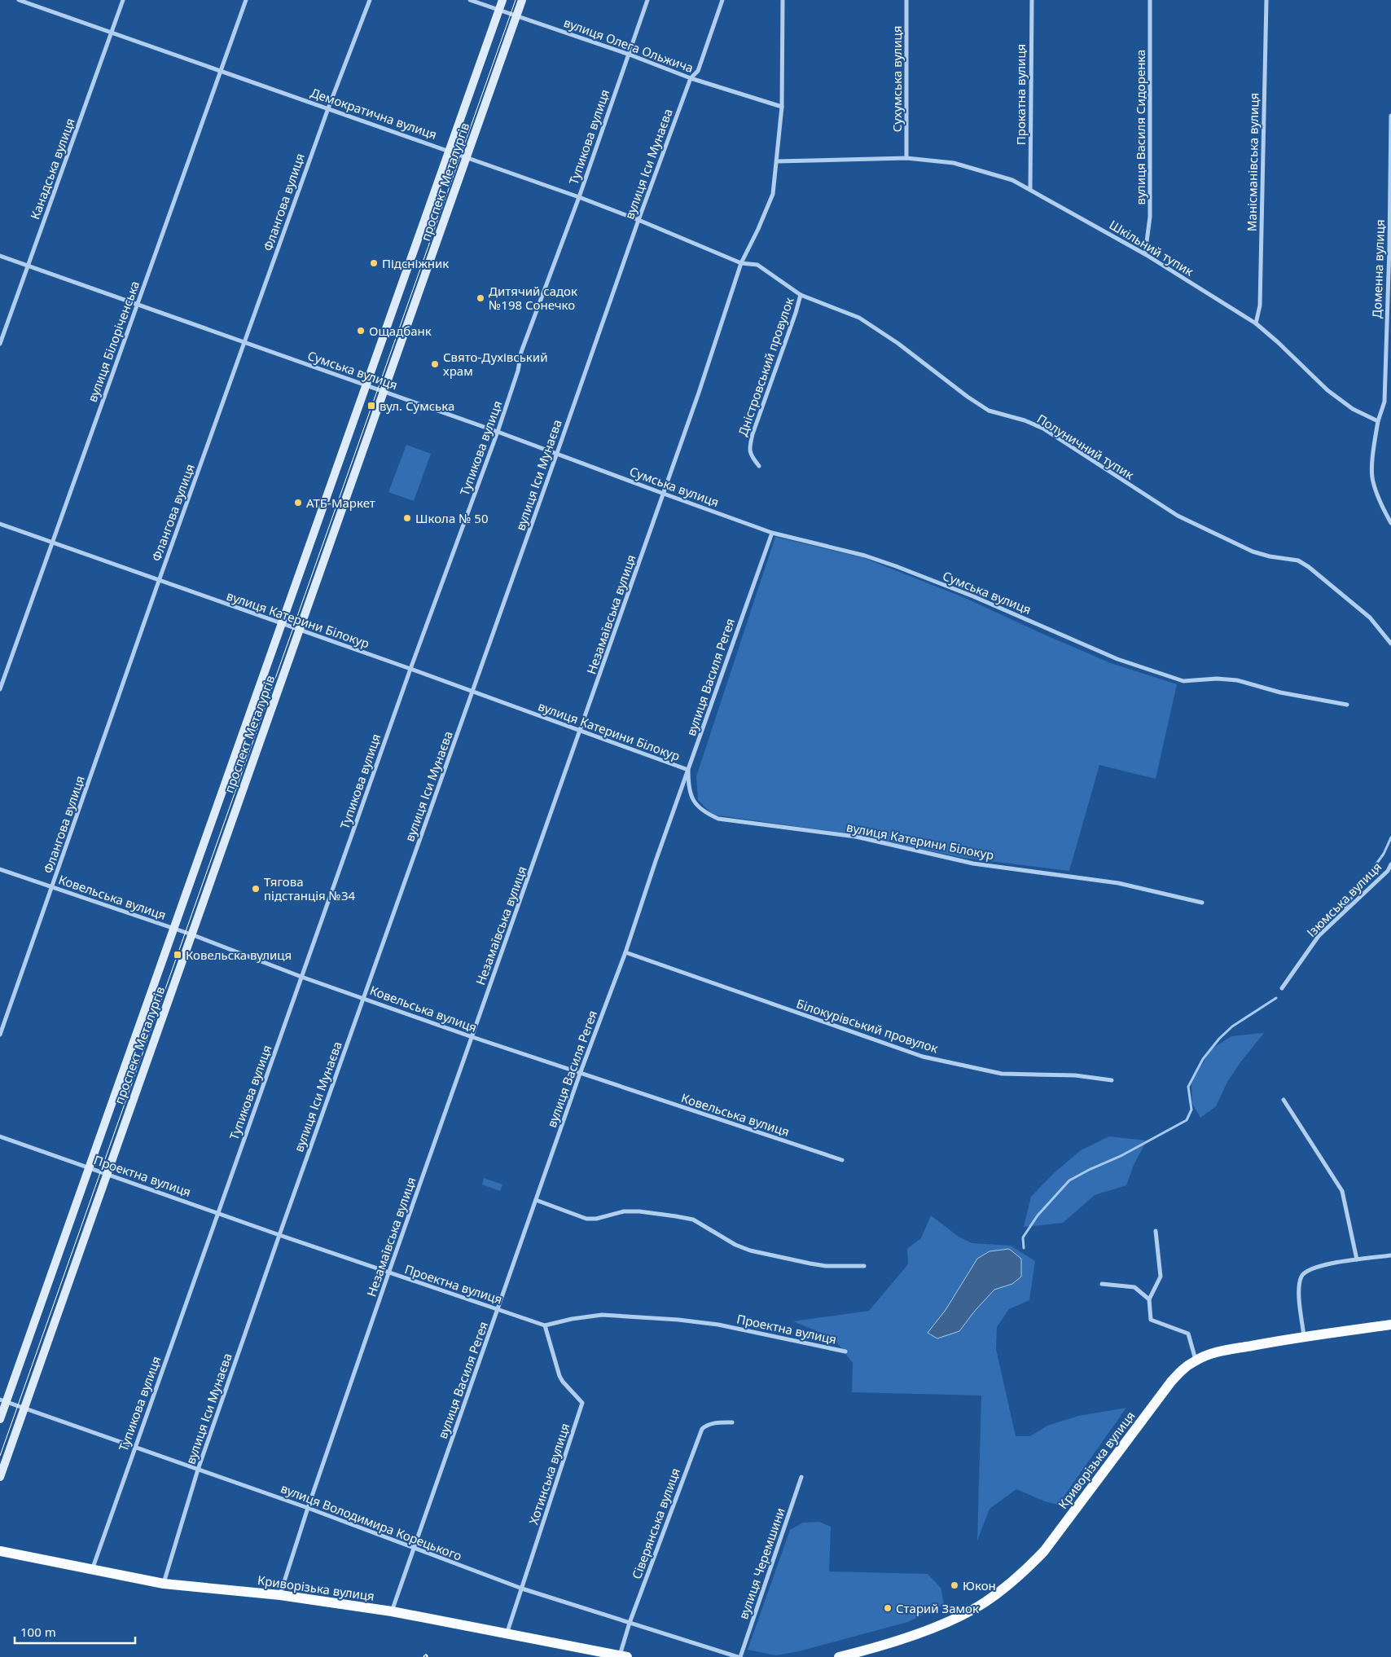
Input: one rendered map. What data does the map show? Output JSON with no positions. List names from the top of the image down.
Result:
{
  "streets": {
    "main road": ["проспект Металургів", "Криворізька вулиця"],
    "street": [
      "вулиця Олега Ольжича",
      "Сухумська вулиця",
      "Прокатна вулиця",
      "Демократична вулиця",
      "вулиця Василя Сидоренка",
      "Тупикова вулиця",
      "Манісманівська вулиця",
      "вулиця Іси Мунаєва",
      "Канадська вулиця",
      "Флангова вулиця",
      "Шкільний тупик",
      "Доменна вулиця",
      "вулиця Білоріченська",
      "Дністровський провулок",
      "Сумська вулиця",
      "Полуничний тупик",
      "Незамаївська вулиця",
      "вулиця Катерини Білокур",
      "вулиця Василя Регея",
      "Ковельська вулиця",
      "Ізюмська вулиця",
      "Білокурівський провулок",
      "Проектна вулиця",
      "Хотинська вулиця",
      "вулиця Володимира Корецького",
      "Сіверянська вулиця",
      "вулиця Черемшини"
    ]
  },
  "crossings": [
    ["вулиця Олега Ольжича", "Тупикова вулиця"],
    ["вулиця Олега Ольжича", "вулиця Іси Мунаєва"],
    ["вулиця Олега Ольжича", "проспект Металургів"],
    ["вулиця Олега Ольжича", "Незамаївська вулиця"],
    ["Сухумська вулиця", "Шкільний тупик"],
    ["Прокатна вулиця", "Шкільний тупик"],
    ["Демократична вулиця", "Тупикова вулиця"],
    ["Демократична вулиця", "вулиця Іси Мунаєва"],
    ["Демократична вулиця", "Канадська вулиця"],
    ["Демократична вулиця", "проспект Металургів"],
    ["Демократична вулиця", "Флангова вулиця"],
    ["Демократична вулиця", "вулиця Білоріченська"],
    ["Демократична вулиця", "Полуничний тупик"],
    ["Демократична вулиця", "Незамаївська вулиця"],
    ["вулиця Василя Сидоренка", "Шкільний тупик"],
    ["Тупикова вулиця", "Сумська вулиця"],
    ["Тупикова вулиця", "вулиця Катерини Білокур"],
    ["Тупикова вулиця", "Ковельська вулиця"],
    ["Тупикова вулиця", "Проектна вулиця"],
    ["Тупикова вулиця", "Криворізька вулиця"],
    ["Тупикова вулиця", "вулиця Володимира Корецького"],
    ["Манісманівська вулиця", "Шкільний тупик"],
    ["вулиця Іси Мунаєва", "Сумська вулиця"],
    ["вулиця Іси Мунаєва", "вулиця Катерини Білокур"],
    ["вулиця Іси Мунаєва", "Ковельська вулиця"],
    ["вулиця Іси Мунаєва", "Проектна вулиця"],
    ["вулиця Іси Мунаєва", "Криворізька вулиця"],
    ["вулиця Іси Мунаєва", "вулиця Володимира Корецького"],
    ["Канадська вулиця", "Сумська вулиця"],
    ["проспект Металургів", "Сумська вулиця"],
    ["проспект Металургів", "вулиця Катерини Білокур"],
    ["проспект Металургів", "Ковельська вулиця"],
    ["проспект Металургів", "Проектна вулиця"],
    ["проспект Металургів", "вулиця Володимира Корецького"],
    ["Флангова вулиця", "Сумська вулиця"],
    ["Флангова вулиця", "вулиця Катерини Білокур"],
    ["Флангова вулиця", "Ковельська вулиця"],
    ["Шкільний тупик", "Доменна вулиця"],
    ["Шкільний тупик", "Незамаївська вулиця"],
    ["вулиця Білоріченська", "Сумська вулиця"],
    ["вулиця Білоріченська", "вулиця Катерини Білокур"],
    ["Дністровський провулок", "Полуничний тупик"],
    ["Сумська вулиця", "Незамаївська вулиця"],
    ["Сумська вулиця", "вулиця Василя Регея"],
    ["Полуничний тупик", "Незамаївська вулиця"],
    ["Незамаївська вулиця", "вулиця Катерини Білокур"],
    ["Незамаївська вулиця", "Ковельська вулиця"],
    ["Незамаївська вулиця", "Проектна вулиця"],
    ["Незамаївська вулиця", "Криворізька вулиця"],
    ["Незамаївська вулиця", "вулиця Володимира Корецького"],
    ["вулиця Катерини Білокур", "вулиця Василя Регея"],
    ["вулиця Василя Регея", "Ковельська вулиця"],
    ["вулиця Василя Регея", "Білокурівський провулок"],
    ["вулиця Василя Регея", "Проектна вулиця"],
    ["вулиця Василя Регея", "Криворізька вулиця"],
    ["вулиця Василя Регея", "вулиця Володимира Корецького"],
    ["Проектна вулиця", "Хотинська вулиця"],
    ["Криворізька вулиця", "Хотинська вулиця"],
    ["Криворізька вулиця", "Сіверянська вулиця"],
    ["Хотинська вулиця", "вулиця Володимира Корецького"],
    ["вулиця Володимира Корецького", "Сіверянська вулиця"],
    ["вулиця Володимира Корецького", "вулиця Черемшини"]
  ],
  "places": {
    "other": [
      "Підсніжник",
      "Дитячий садок №198 Сонечко",
      "Ощадбанк",
      "Свято-Духівський храм",
      "АТБ-Маркет",
      "Школа № 50",
      "Тягова пiдстанцiя №34",
      "Юкон",
      "Старий Замок"
    ],
    "transit": ["вул. Сумська", "Ковельска вулиця"]
  },
  "scale_bar": "100 m"
}
